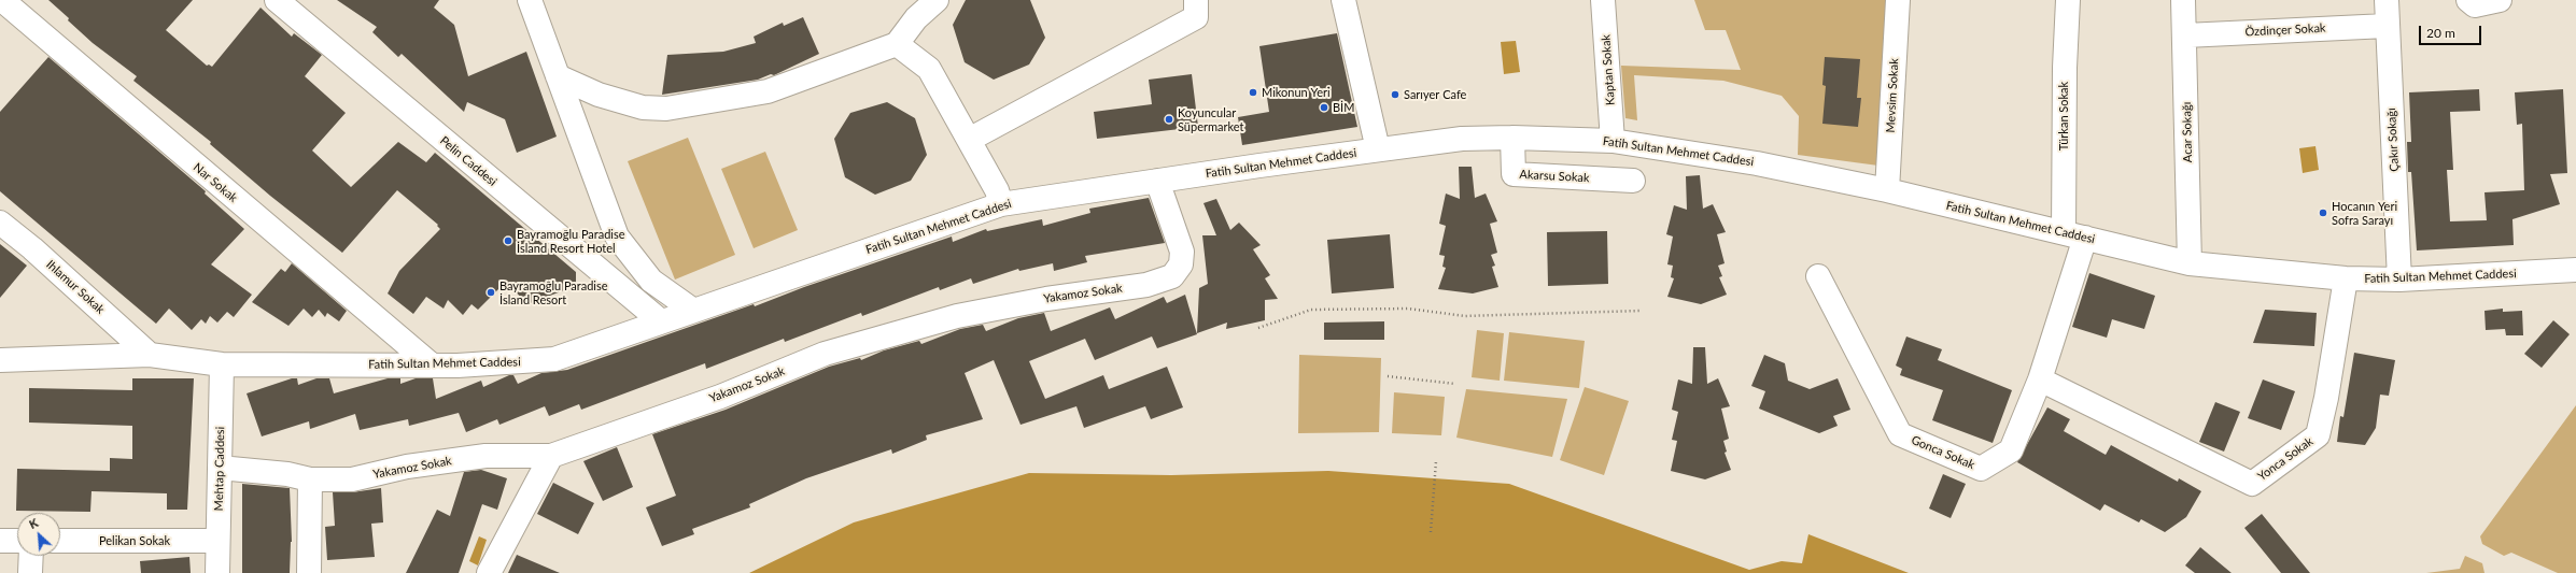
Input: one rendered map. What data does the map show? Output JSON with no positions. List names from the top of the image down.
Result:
{
  "streets": {
    "street": [
      "Özdinçer Sokak",
      "Kaptan Sokak",
      "Mevsim Sokak",
      "Türkan Sokak",
      "Acar Sokağı",
      "Çakır Sokağı",
      "Fatih Sultan Mehmet Caddesi",
      "Pelin Caddesi",
      "Akarsu Sokak",
      "Nar Sokak",
      "Ihlamur Sokak",
      "Yakamoz Sokak",
      "Gonca Sokak",
      "Yonca Sokak",
      "Mehtap Caddesi",
      "Pelikan Sokak"
    ]
  },
  "crossings": [
    ["Özdinçer Sokak", "Acar Sokağı"],
    ["Özdinçer Sokak", "Çakır Sokağı"],
    ["Kaptan Sokak", "Fatih Sultan Mehmet Caddesi"],
    ["Mevsim Sokak", "Fatih Sultan Mehmet Caddesi"],
    ["Türkan Sokak", "Fatih Sultan Mehmet Caddesi"],
    ["Türkan Sokak", "Gonca Sokak"],
    ["Acar Sokağı", "Fatih Sultan Mehmet Caddesi"],
    ["Çakır Sokağı", "Fatih Sultan Mehmet Caddesi"],
    ["Fatih Sultan Mehmet Caddesi", "Pelin Caddesi"],
    ["Fatih Sultan Mehmet Caddesi", "Akarsu Sokak"],
    ["Fatih Sultan Mehmet Caddesi", "Nar Sokak"],
    ["Fatih Sultan Mehmet Caddesi", "Ihlamur Sokak"],
    ["Fatih Sultan Mehmet Caddesi", "Yakamoz Sokak"],
    ["Fatih Sultan Mehmet Caddesi", "Gonca Sokak"],
    ["Fatih Sultan Mehmet Caddesi", "Yonca Sokak"],
    ["Fatih Sultan Mehmet Caddesi", "Mehtap Caddesi"],
    ["Yakamoz Sokak", "Mehtap Caddesi"],
    ["Gonca Sokak", "Yonca Sokak"],
    ["Mehtap Caddesi", "Pelikan Sokak"]
  ],
  "places": [
    "Mikonun Yeri",
    "Sarıyer Cafe",
    "BİM",
    "Koyuncular Süpermarket",
    "Hocanın Yeri Sofra Sarayı",
    "Bayramoğlu Paradise İsland Resort Hotel",
    "Bayramoğlu Paradise İsland Resort"
  ],
  "scale_bar": "20 m",
  "north": "top left"
}
